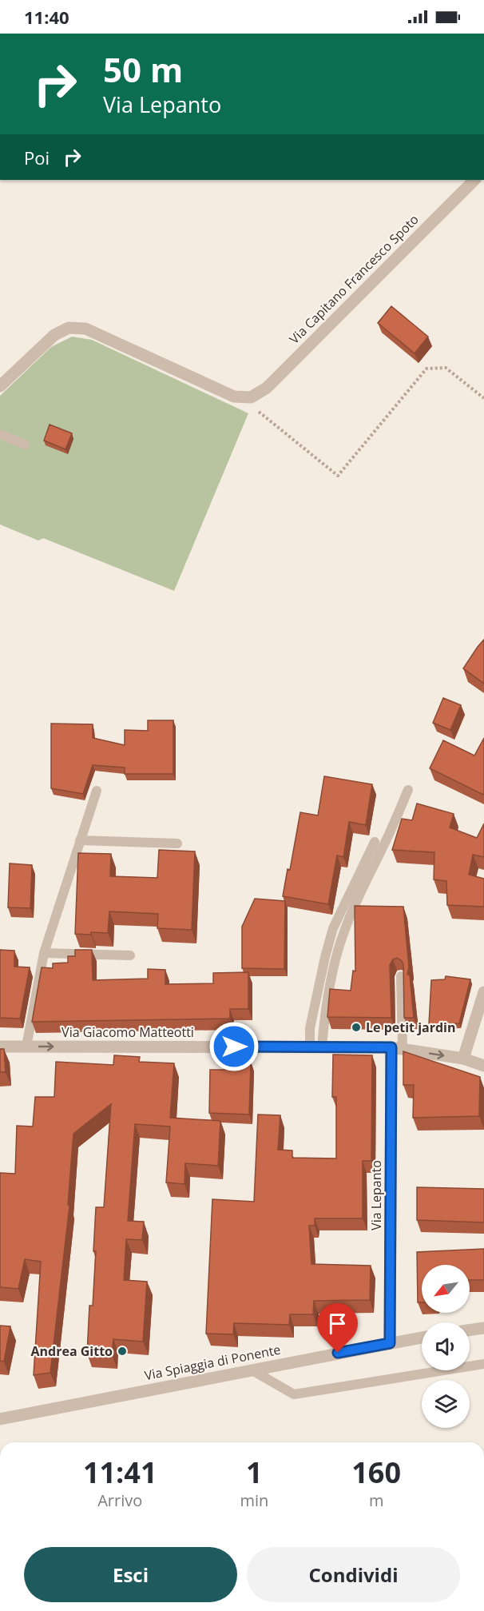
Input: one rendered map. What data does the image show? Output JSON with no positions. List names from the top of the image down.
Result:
{
  "streets": {
    "street": [
      "Via Capitano Francesco Spoto",
      "Via Giacomo Matteotti",
      "Via Lepanto",
      "Via Spiaggia di Ponente"
    ]
  },
  "crossings": [
    ["Via Giacomo Matteotti", "Via Lepanto"],
    ["Via Lepanto", "Via Spiaggia di Ponente"]
  ],
  "one_way": ["Via Giacomo Matteotti"],
  "places": ["Le petit jardin", "Andrea Gitto"],
  "north": "bottom left",
  "page": {
    "status": "11:40",
    "turn": ["50 m", "Via Lepanto"],
    "then": "Poi",
    "eta": [
      "11:41",
      "Arrivo",
      "1",
      "min",
      "160",
      "m"
    ],
    "buttons": ["Esci", "Condividi"]
  }
}
